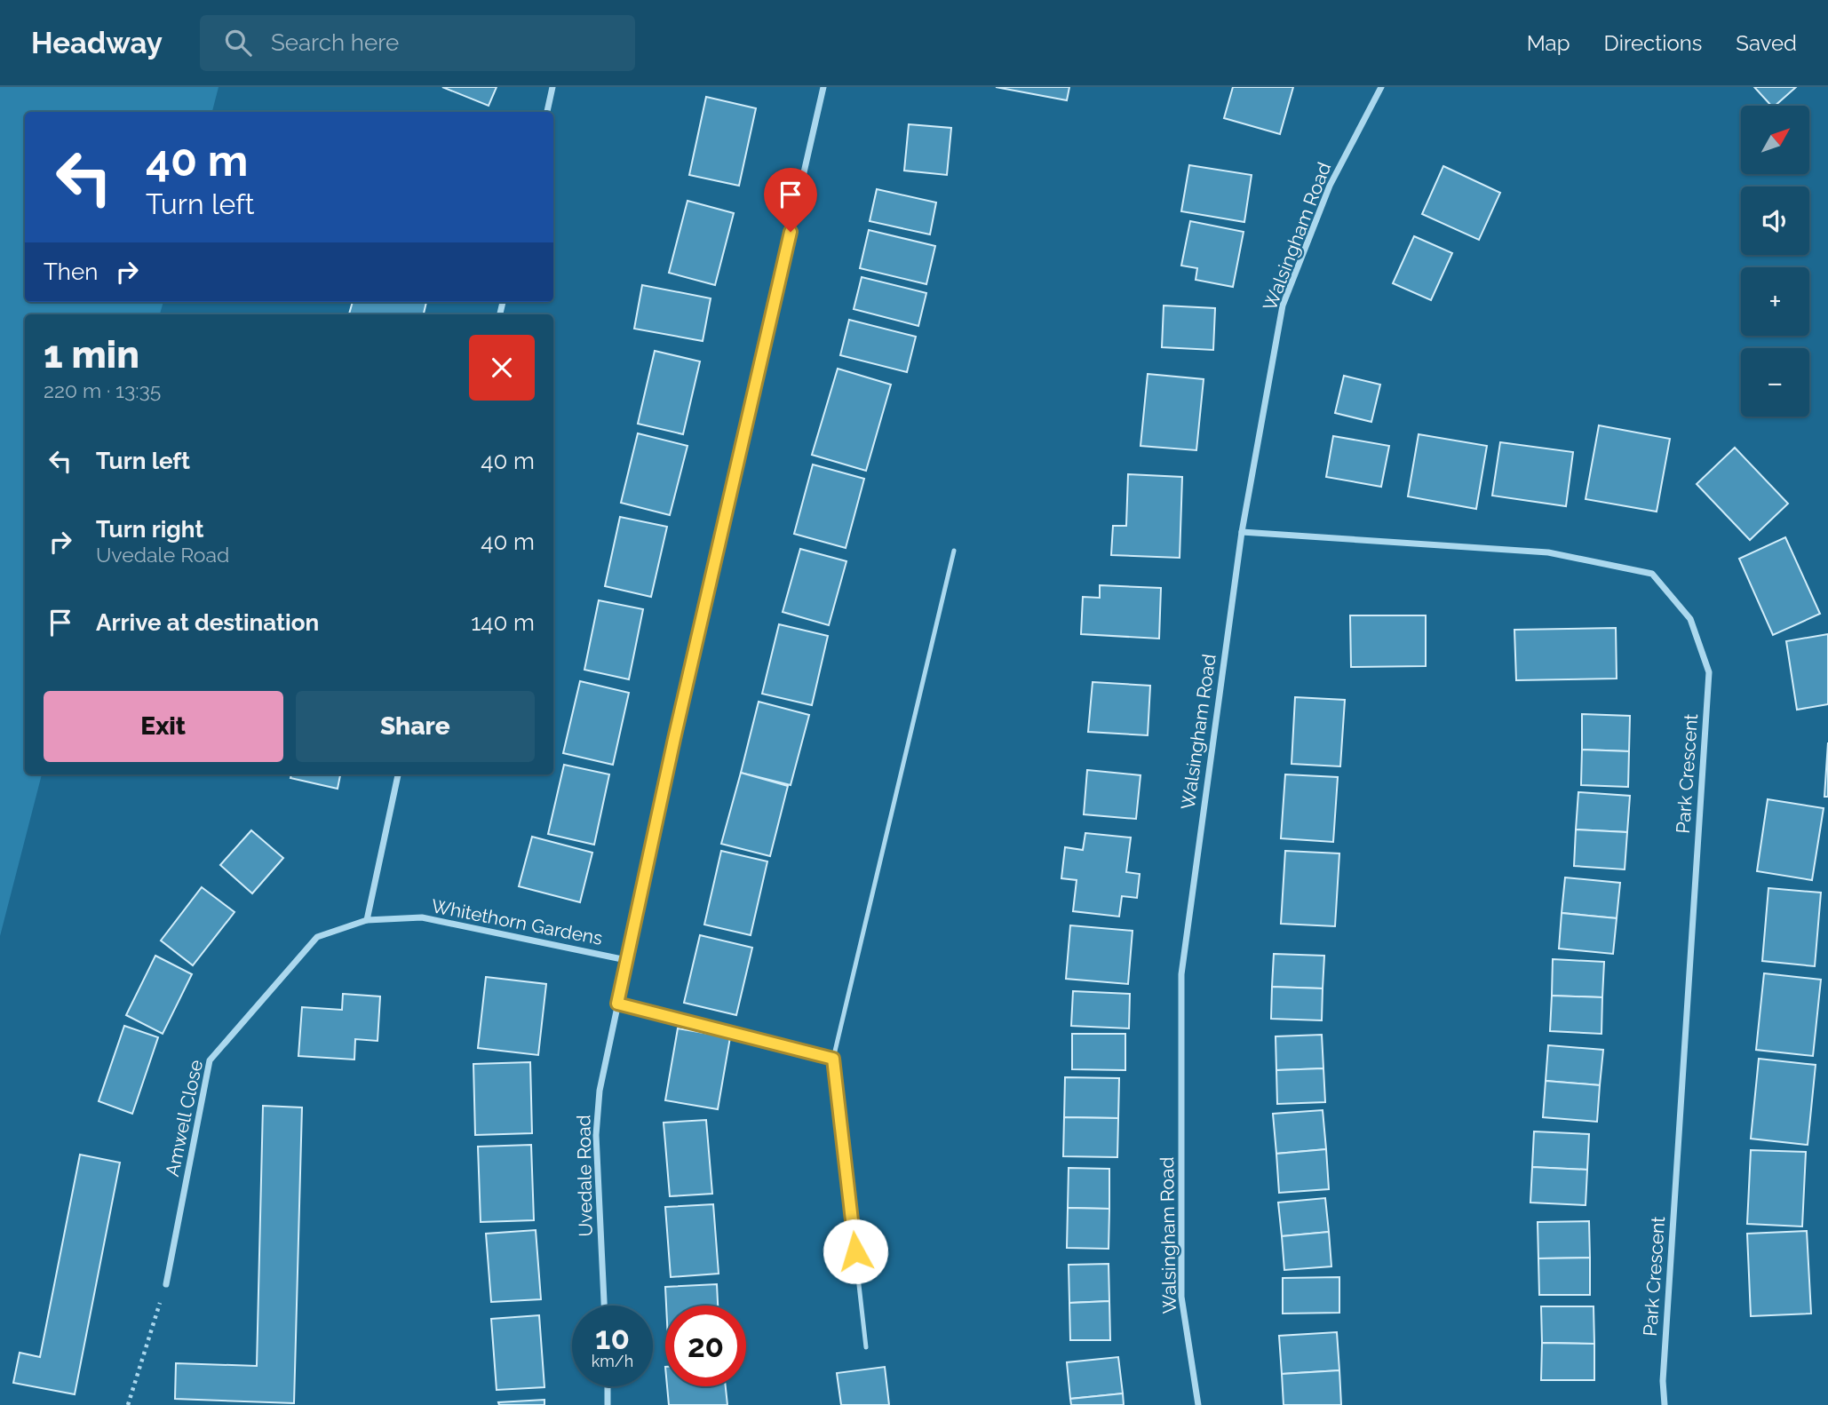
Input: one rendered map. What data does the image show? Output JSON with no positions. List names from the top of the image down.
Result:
{
  "streets": {
    "street": [
      "Walsingham Road",
      "Park Crescent",
      "Whitethorn Gardens",
      "Amwell Close",
      "Uvedale Road"
    ]
  },
  "crossings": [
    ["Walsingham Road", "Park Crescent"],
    ["Whitethorn Gardens", "Amwell Close"],
    ["Whitethorn Gardens", "Uvedale Road"]
  ],
  "north": "top right",
  "page": {
    "header": "Headway",
    "search": "Search here",
    "nav": ["Map", "Directions", "Saved"],
    "map_buttons": ["+", "−"],
    "turn": ["40 m", "Turn left"],
    "then": "Then",
    "heading": ["1 min", "220 m · 13:35"],
    "list": [
      {
        "name": "Turn left",
        "value": "40 m"
      },
      {
        "name": "Turn right",
        "note": "Uvedale Road",
        "value": "40 m"
      },
      {
        "name": "Arrive at destination",
        "value": "140 m"
      }
    ],
    "buttons": ["Exit", "Share"],
    "speed": "10 km/h",
    "limit": "20"
  }
}
